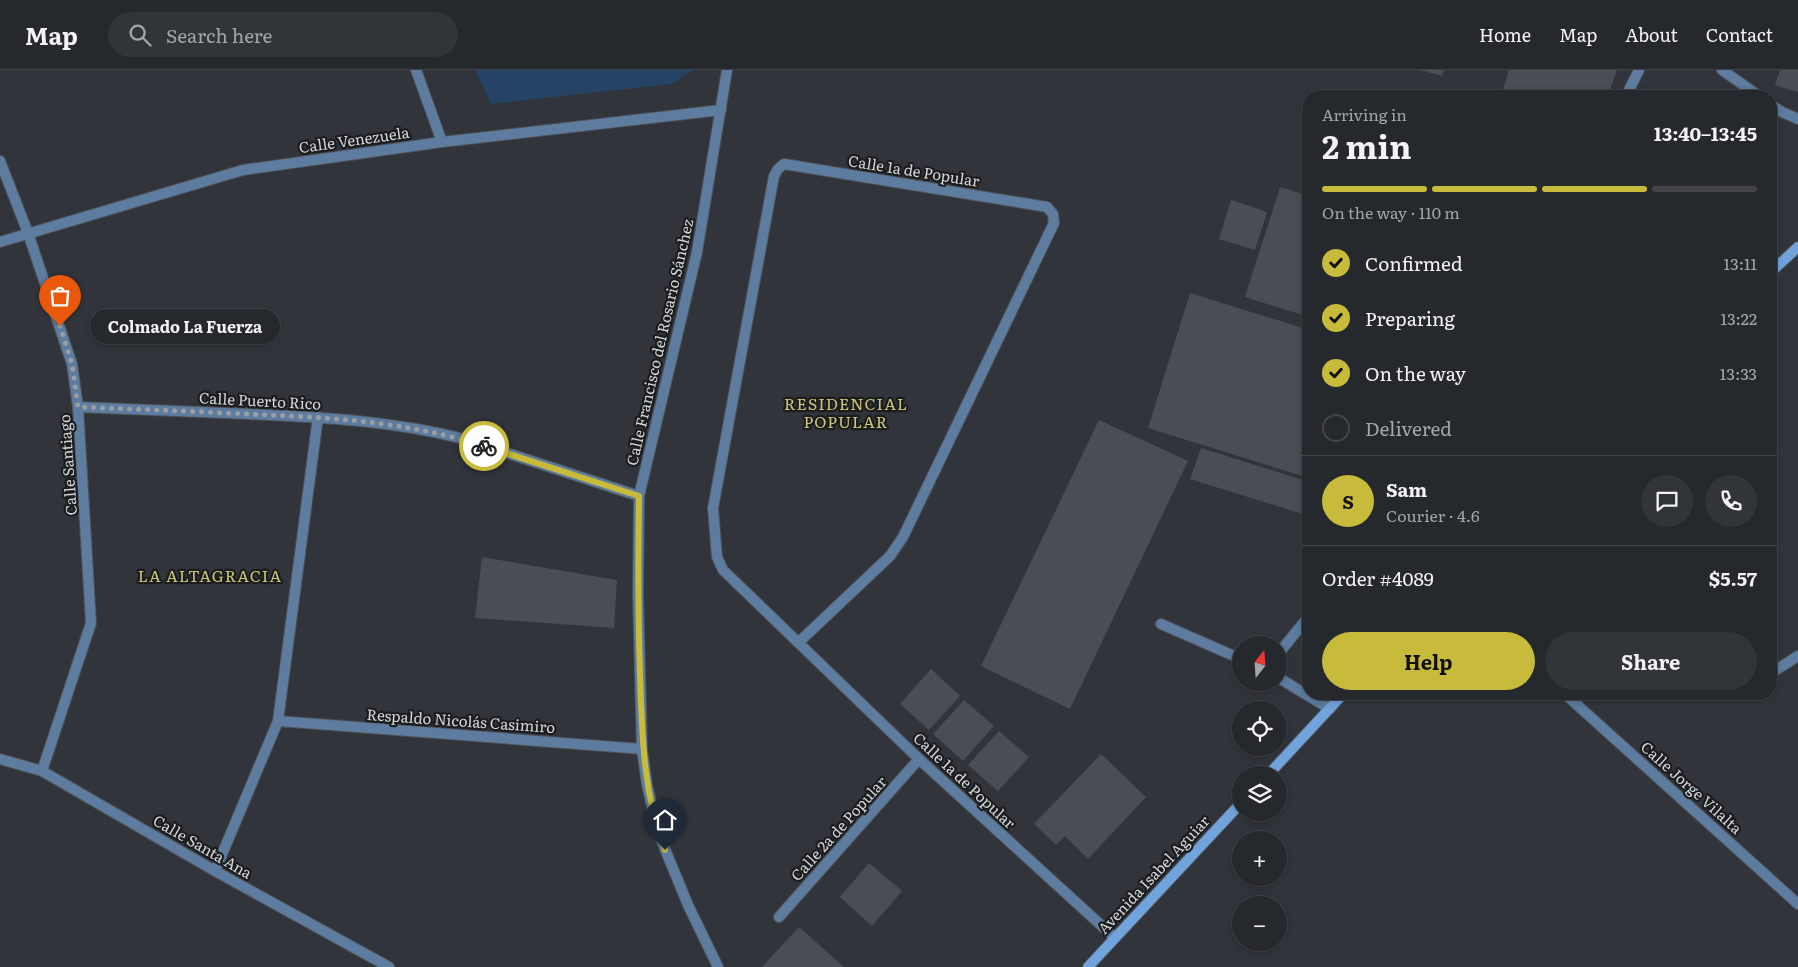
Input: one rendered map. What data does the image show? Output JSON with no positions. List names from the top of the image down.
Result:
{
  "streets": {
    "main road": ["Avenida Isabel Aguiar"],
    "street": [
      "Calle Venezuela",
      "Calle 1a de Popular",
      "Calle Francisco del Rosario Sánchez",
      "Calle Puerto Rico",
      "Calle Santiago",
      "Respaldo Nicolás Casimiro",
      "Calle Jorge Vilalta",
      "Calle 2a de Popular",
      "Calle Santa Ana"
    ]
  },
  "crossings": [
    ["Calle Venezuela", "Calle Francisco del Rosario Sánchez"],
    ["Calle Venezuela", "Calle Santiago"],
    ["Calle 1a de Popular", "Calle 2a de Popular"],
    ["Calle 1a de Popular", "Avenida Isabel Aguiar"],
    ["Calle Francisco del Rosario Sánchez", "Calle Puerto Rico"],
    ["Calle Francisco del Rosario Sánchez", "Respaldo Nicolás Casimiro"],
    ["Calle Puerto Rico", "Calle Santiago"],
    ["Calle Santiago", "Calle Santa Ana"]
  ],
  "districts": ["RESIDENCIAL POPULAR", "LA ALTAGRACIA"],
  "places": ["Colmado La Fuerza"],
  "north": "top",
  "page": {
    "header": "Map",
    "search": "Search here",
    "nav": [
      "Home",
      "Map",
      "About",
      "Contact"
    ],
    "heading": ["2 min", "Arriving in", "13:40–13:45"],
    "panel": [
      "Sam",
      "Courier · 4.6",
      "Order #4089",
      "$5.57"
    ],
    "bar": "On the way · 110 m",
    "list": [
      ["Confirmed", "13:11"],
      ["Preparing", "13:22"],
      ["On the way", "13:33"],
      "Delivered"
    ],
    "bubble": "Colmado La Fuerza",
    "round": "S",
    "buttons": ["Help", "Share"],
    "map_buttons": ["+", "−"]
  }
}
